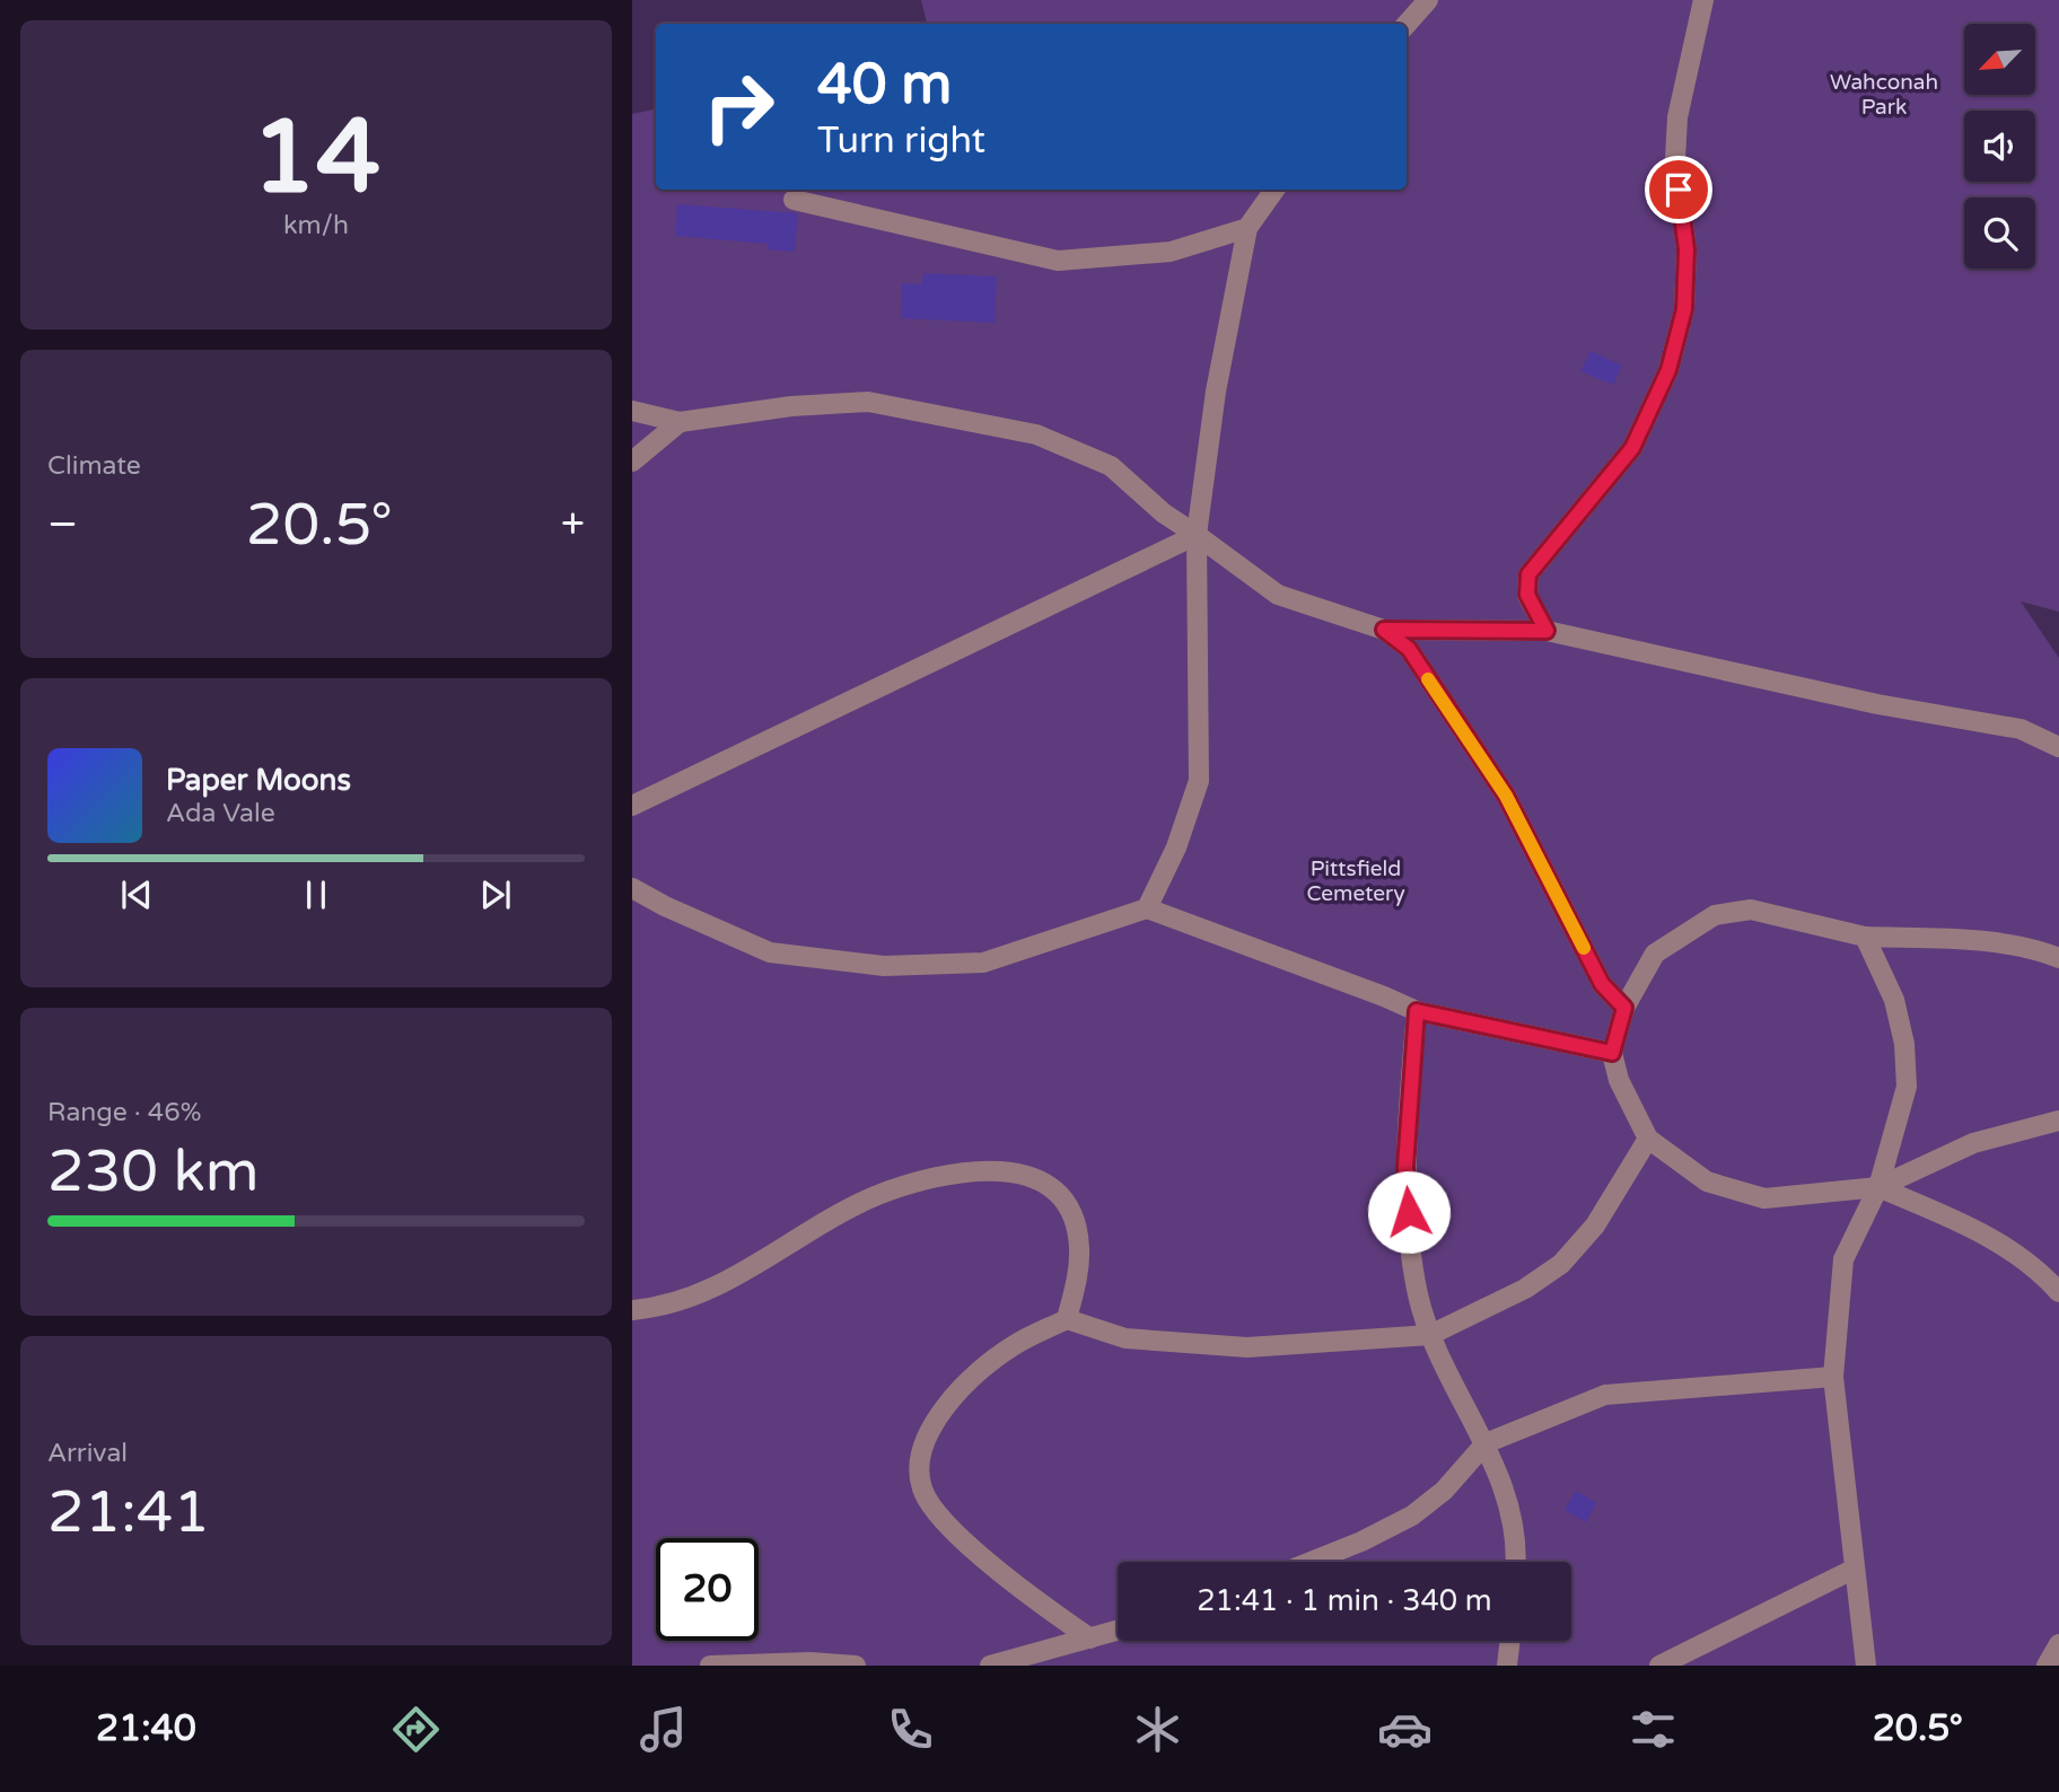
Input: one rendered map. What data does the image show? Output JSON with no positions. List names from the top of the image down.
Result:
{
  "parks": ["Wahconah Park", "Pittsfield Cemetery"],
  "north": "bottom left",
  "page": {
    "tile": [
      ["14", "km/h"],
      "Climate",
      ["Range · 46%", "230 km"],
      ["Arrival", "21:41"]
    ],
    "turn": ["40 m", "Turn right"],
    "heat": ["−", "20.5°", "+"],
    "song": ["Paper Moons", "Ada Vale"],
    "limit": "20",
    "trip": "21:41 · 1 min · 340 m",
    "tabs": ["21:40", "20.5°"]
  }
}
